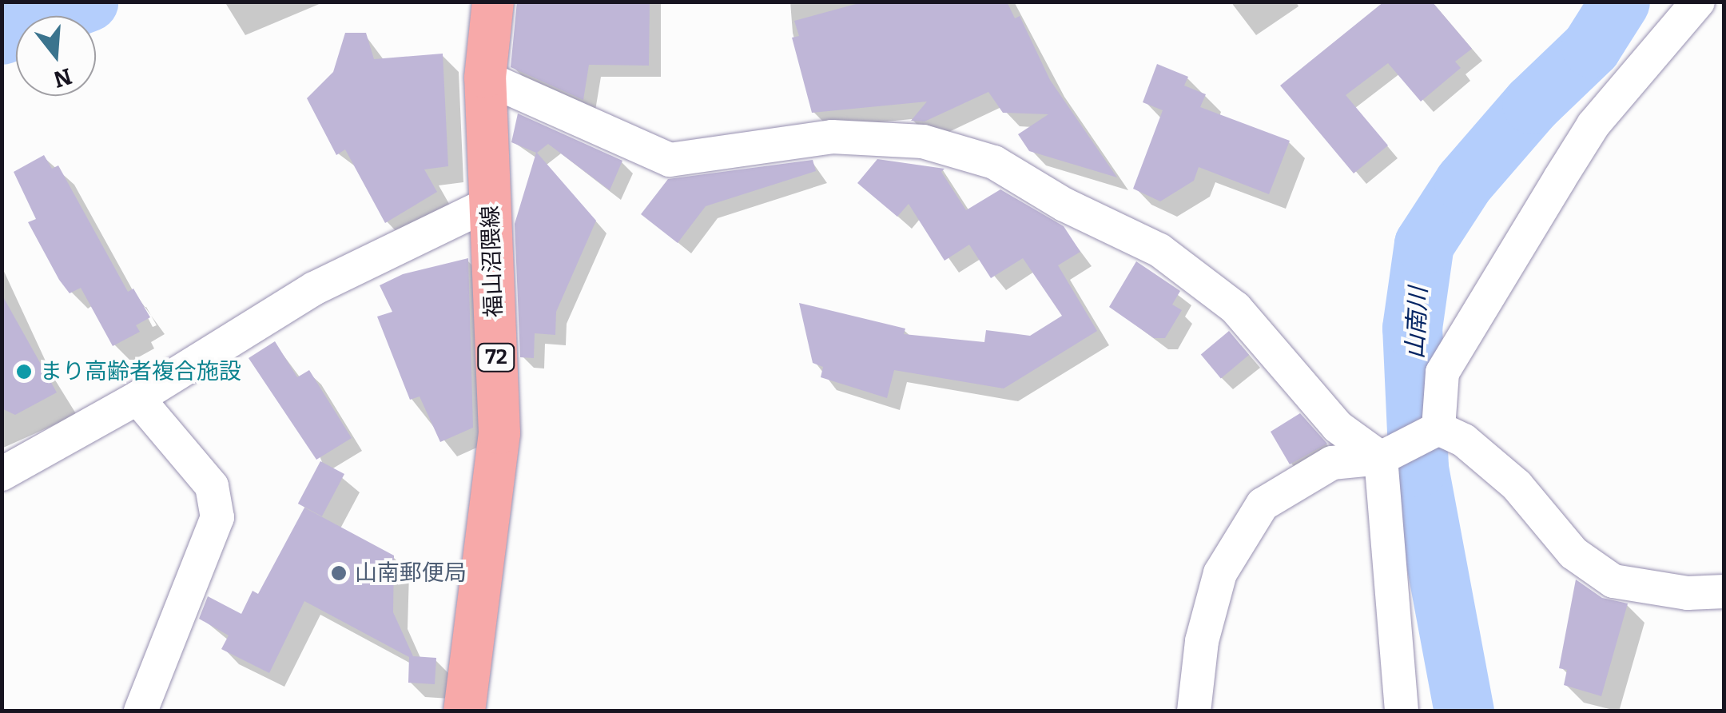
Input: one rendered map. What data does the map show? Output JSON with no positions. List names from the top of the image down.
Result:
{
  "streets": {
    "main road": ["福山沼隈線", "72"]
  },
  "water": ["山南川"],
  "places": ["まり高齢者複合施設", "山南郵便局"],
  "north": "bottom"
}
